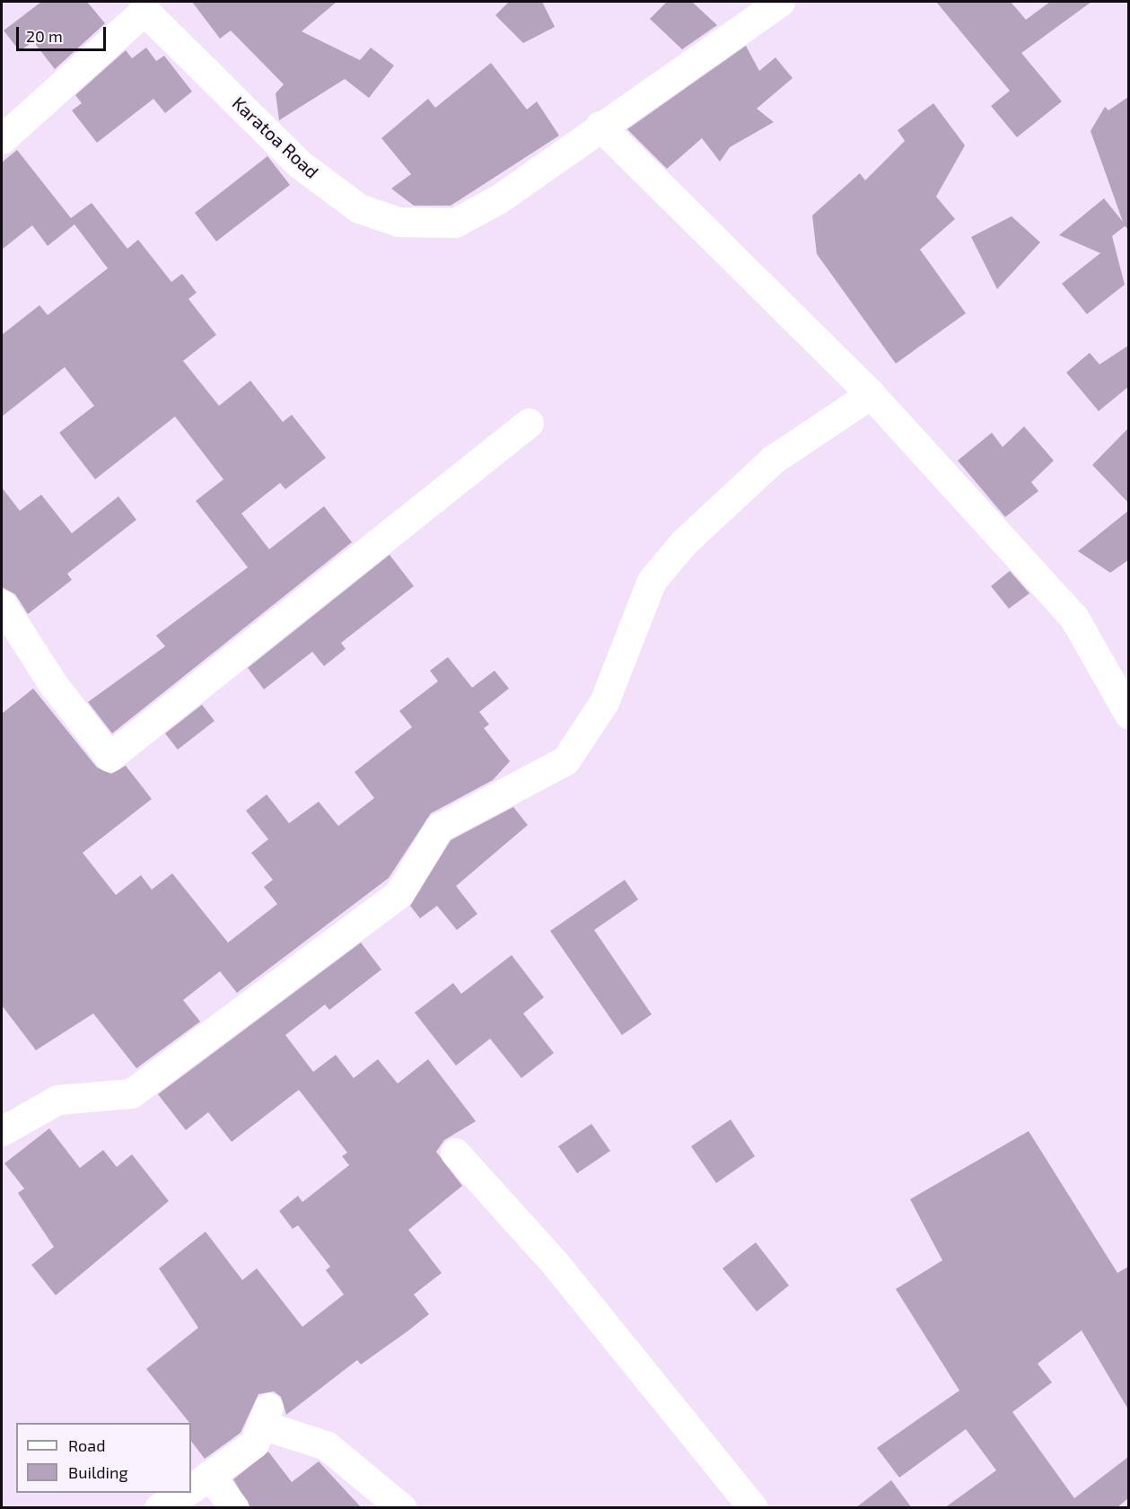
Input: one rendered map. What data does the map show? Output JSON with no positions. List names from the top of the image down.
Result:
{
  "streets": {
    "street": ["Karatoa Road"]
  },
  "legend": ["Road", "Building"],
  "scale_bar": "20 m"
}
